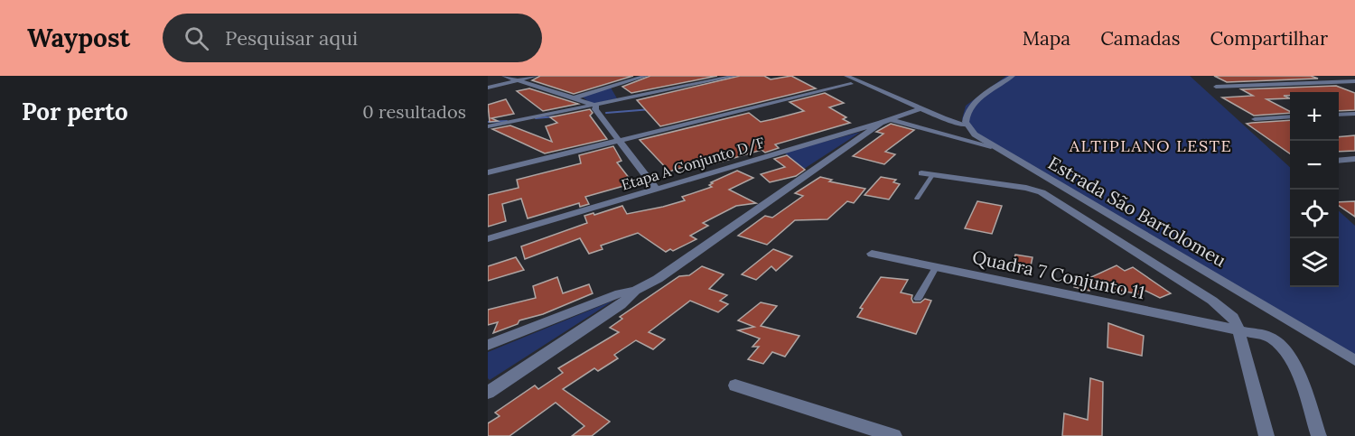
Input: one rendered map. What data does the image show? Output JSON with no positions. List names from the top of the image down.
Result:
{
  "streets": {
    "street": ["Etapa A Conjunto D/F", "Estrada São Bartolomeu", "Quadra 7 Conjunto 11"]
  },
  "districts": ["ALTIPLANO LESTE"],
  "page": {
    "header": "Waypost",
    "search": "Pesquisar aqui",
    "nav": ["Mapa", "Camadas", "Compartilhar"],
    "heading": ["Por perto", "0 resultados"],
    "map_buttons": ["+", "−"]
  }
}
